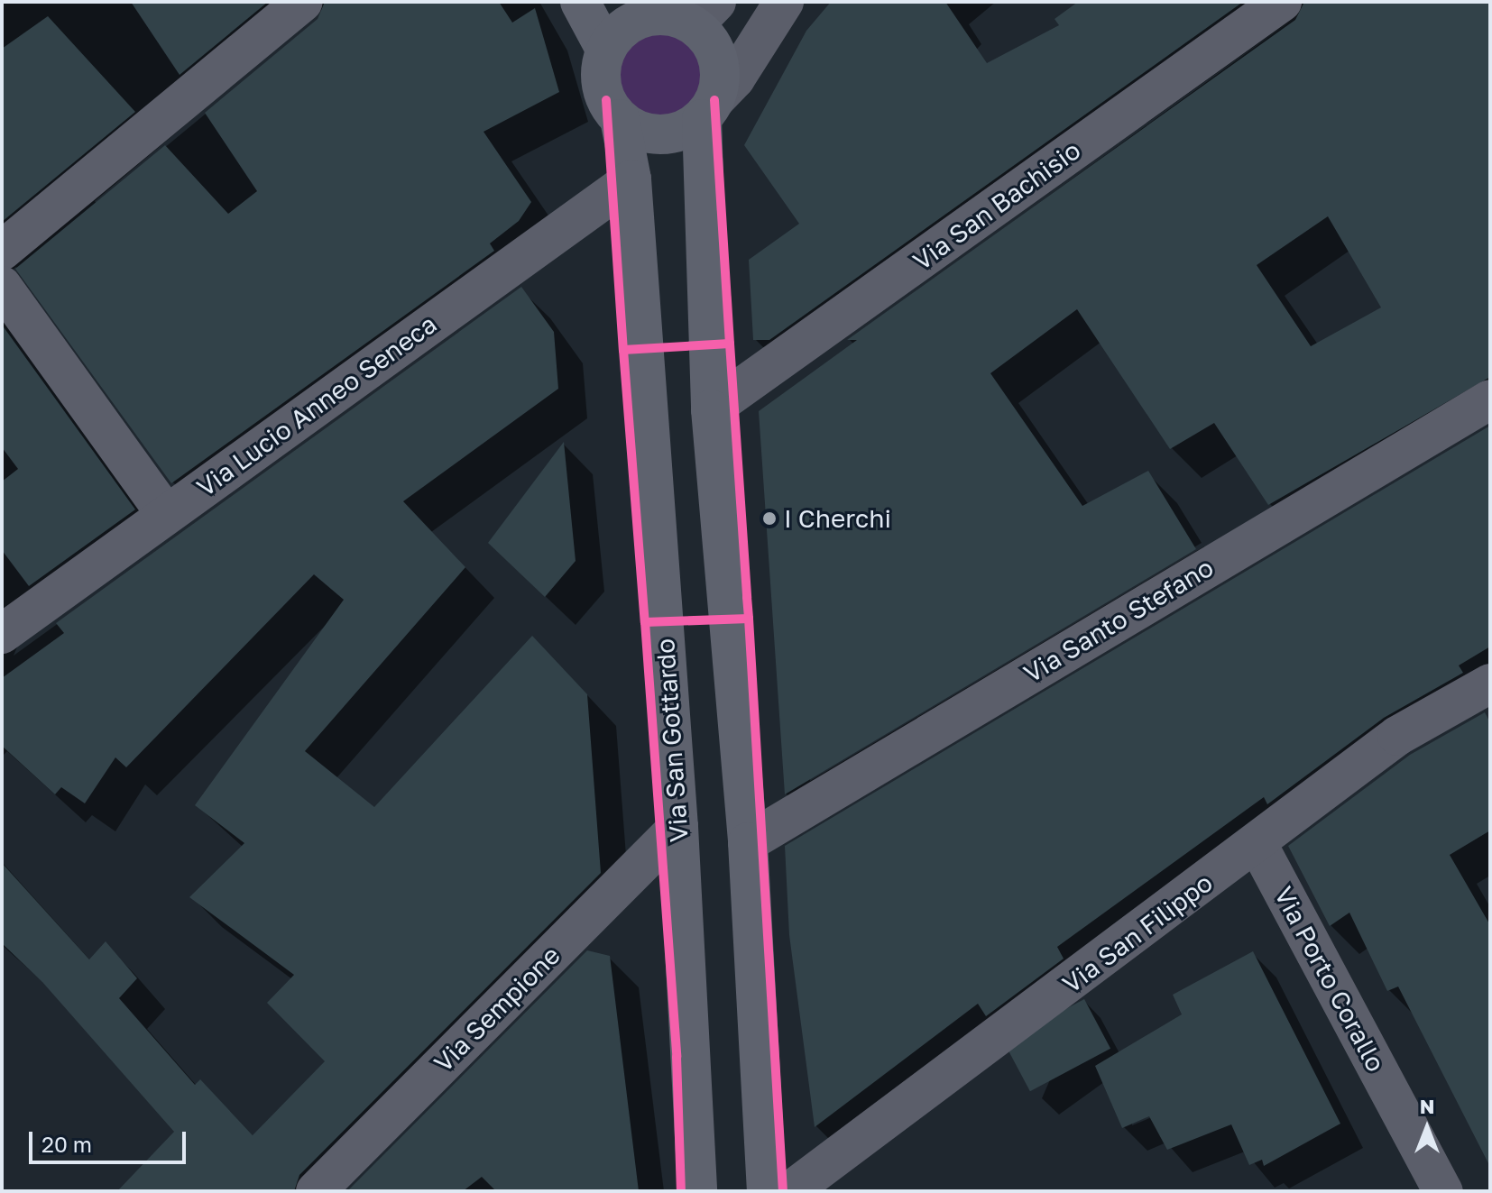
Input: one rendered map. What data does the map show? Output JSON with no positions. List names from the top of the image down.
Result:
{
  "streets": {
    "main road": ["Via San Gottardo"],
    "street": [
      "Via San Bachisio",
      "Via Lucio Anneo Seneca",
      "Via Santo Stefano",
      "Via San Filippo",
      "Via Porto Corallo",
      "Via Sempione"
    ]
  },
  "crossings": [
    ["Via Lucio Anneo Seneca", "Via San Gottardo"],
    ["Via San Gottardo", "Via Sempione"],
    ["Via San Filippo", "Via Porto Corallo"]
  ],
  "places": ["I Cherchi"],
  "scale_bar": "20 m",
  "north": "top"
}
